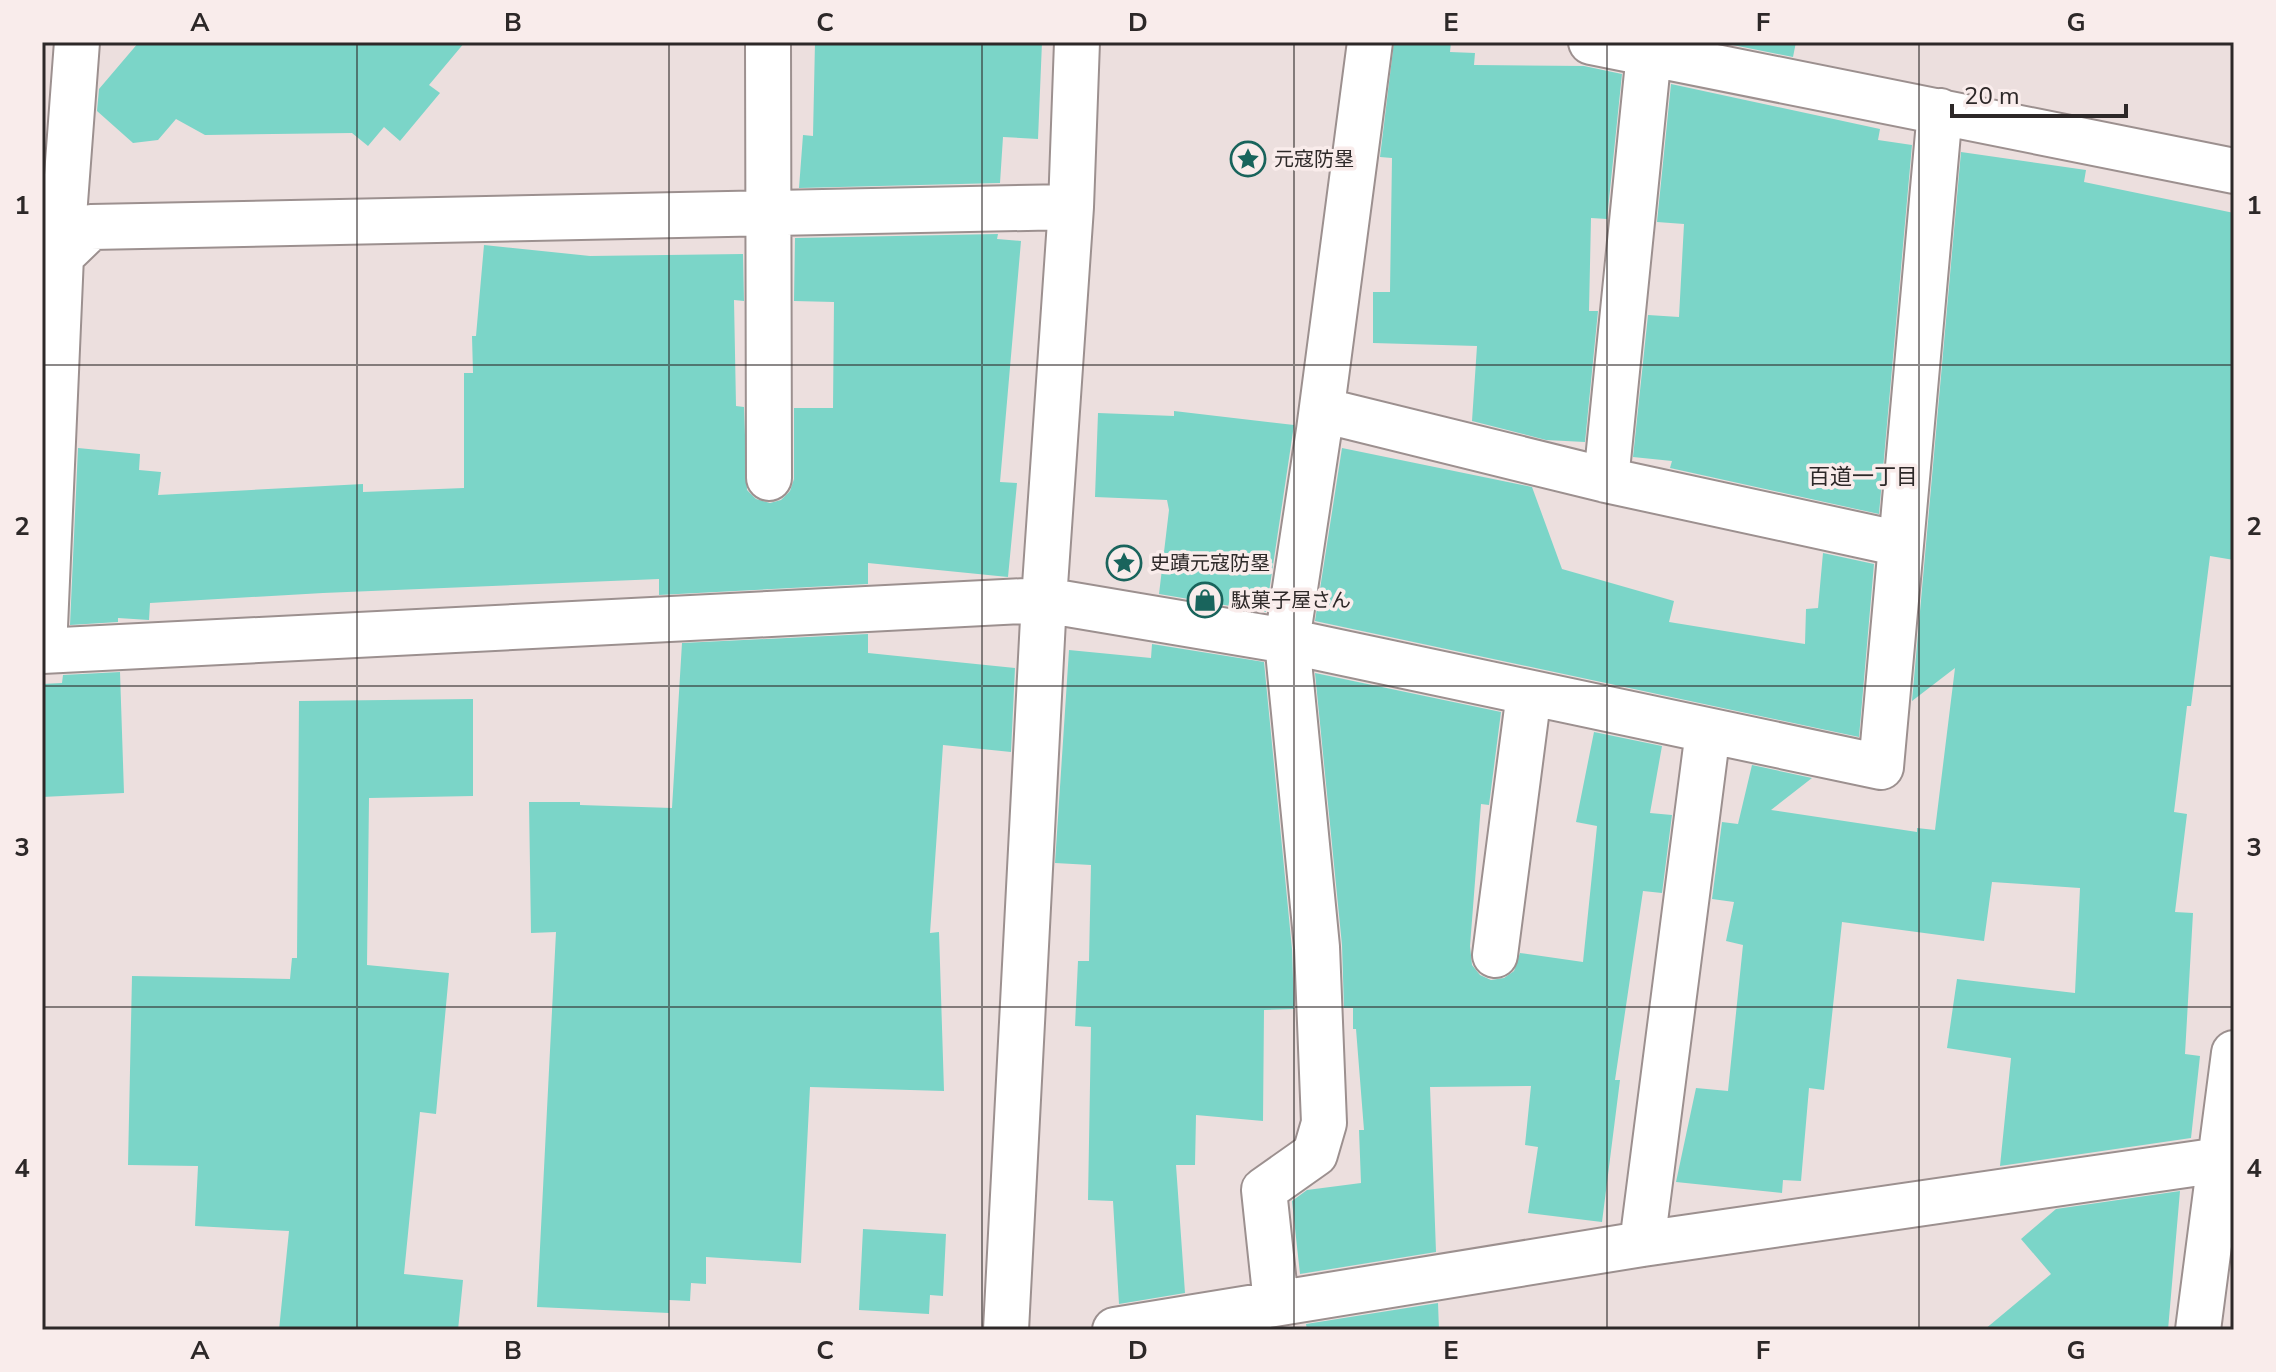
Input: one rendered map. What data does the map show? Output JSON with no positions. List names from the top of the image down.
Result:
{
  "districts": ["百道一丁目"],
  "places": {
    "place": ["元寇防塁", "史蹟元寇防塁"],
    "shop": ["駄菓子屋さん"]
  },
  "scale_bar": "20 m",
  "grid": {
    "columns": [
      "A",
      "B",
      "C",
      "D",
      "E",
      "F",
      "G"
    ],
    "rows": [
      "1",
      "2",
      "3",
      "4"
    ]
  }
}
